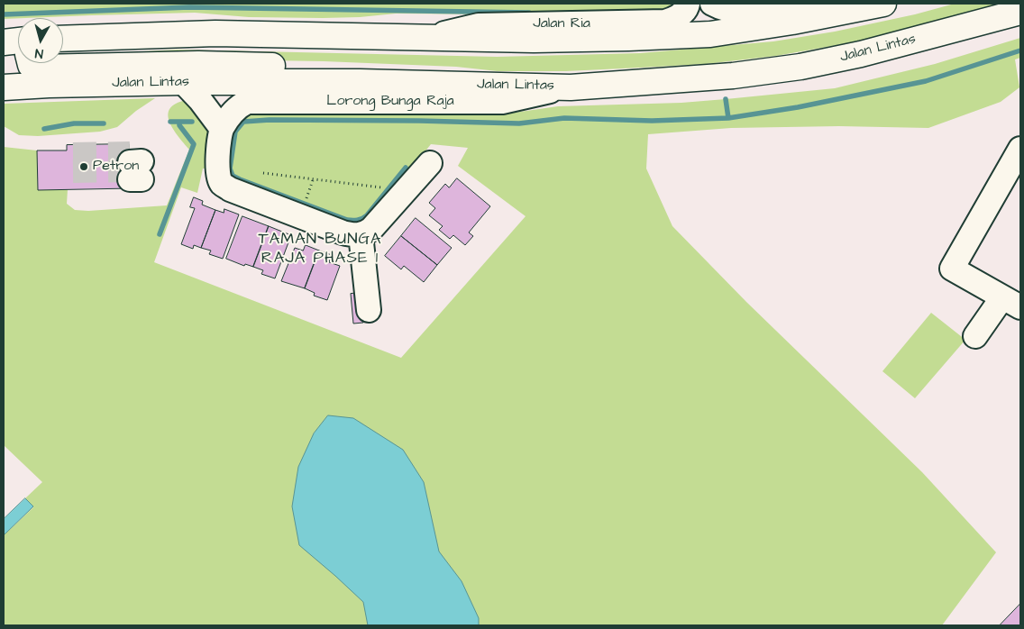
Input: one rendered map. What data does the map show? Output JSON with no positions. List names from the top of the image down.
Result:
{
  "streets": {
    "highway": ["Jalan Lintas"],
    "street": ["Jalan Ria", "Lorong Bunga Raja"]
  },
  "crossings": [
    ["Jalan Lintas", "Lorong Bunga Raja"]
  ],
  "districts": ["TAMAN BUNGA RAJA PHASE 1"],
  "places": ["Petron"],
  "north": "bottom"
}
